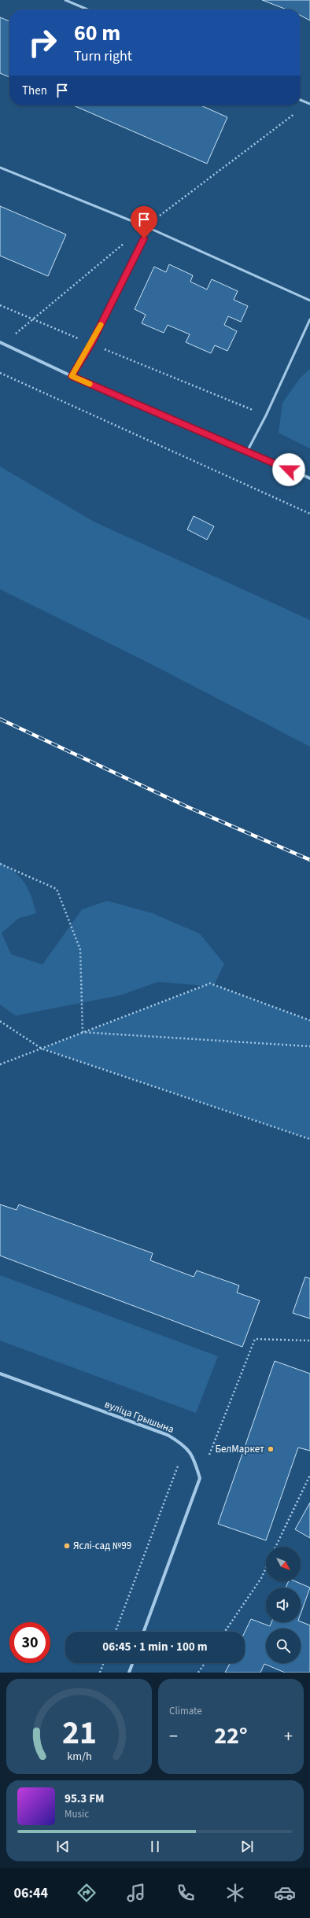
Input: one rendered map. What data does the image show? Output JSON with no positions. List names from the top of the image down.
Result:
{
  "streets": {
    "street": ["вуліца Грышына"]
  },
  "places": ["БелМаркет", "Яслі-сад №99"],
  "north": "bottom right",
  "page": {
    "turn": ["60 m", "Turn right"],
    "then": "Then",
    "limit": "30",
    "trip": "06:45 · 1 min · 100 m",
    "tile": "Climate",
    "heat": ["−", "22°", "+"],
    "song": ["95.3 FM", "Music"],
    "tabs": "06:44",
    "gauge": ["21", "km/h"]
  }
}
